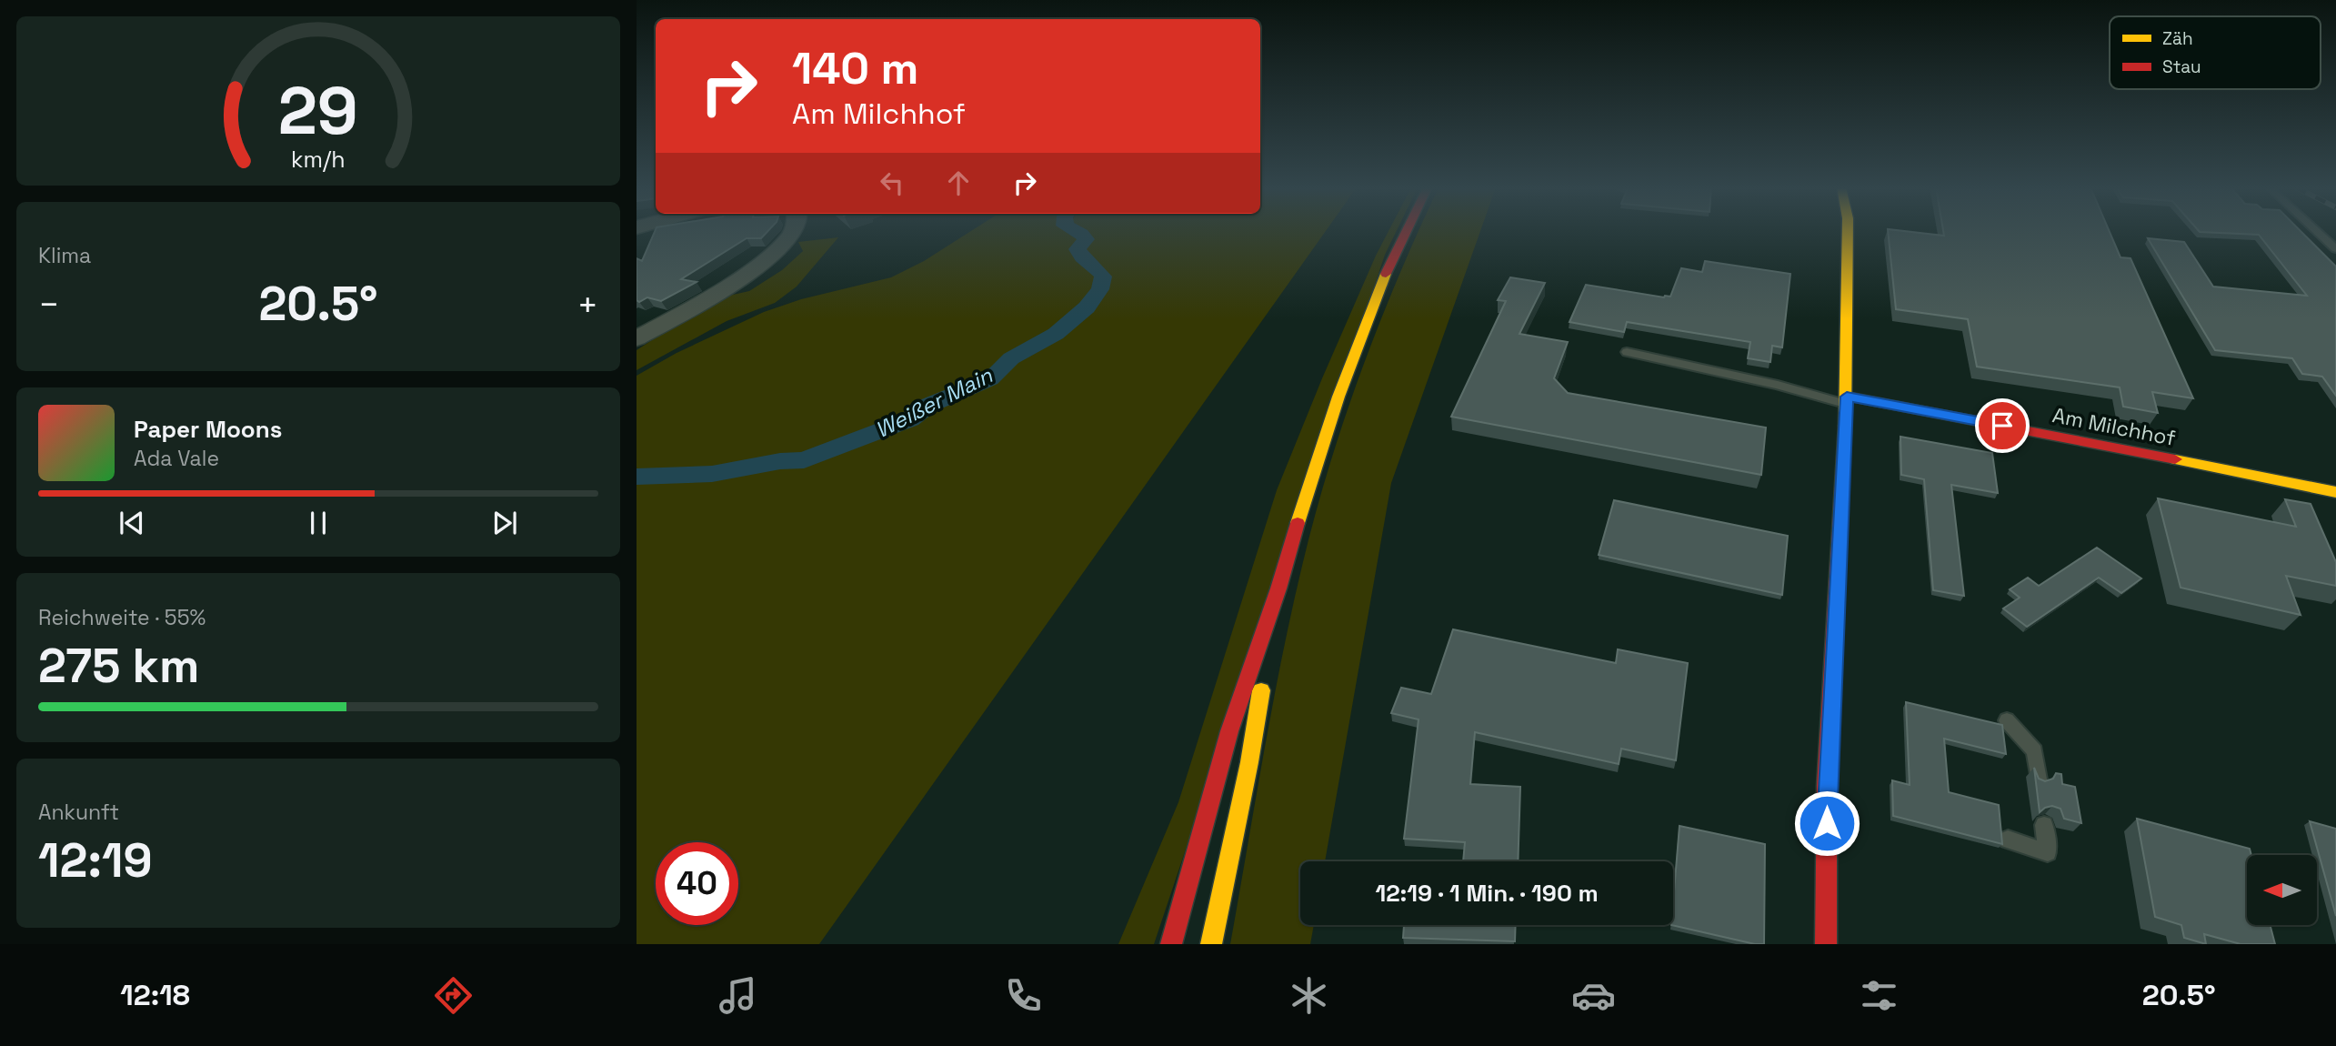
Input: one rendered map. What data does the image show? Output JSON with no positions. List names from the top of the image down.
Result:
{
  "streets": {
    "main road": ["Am Milchhof"]
  },
  "water": ["Weißer Main"],
  "legend": ["Zäh", "Stau"],
  "north": "left",
  "page": {
    "turn": ["140 m", "Am Milchhof"],
    "tile": [
      "Klima",
      ["Reichweite · 55%", "275 km"],
      ["Ankunft", "12:19"]
    ],
    "heat": ["−", "20.5°", "+"],
    "song": ["Paper Moons", "Ada Vale"],
    "limit": "40",
    "trip": "12:19 · 1 Min. · 190 m",
    "tabs": ["12:18", "20.5°"],
    "gauge": ["29", "km/h"]
  }
}
